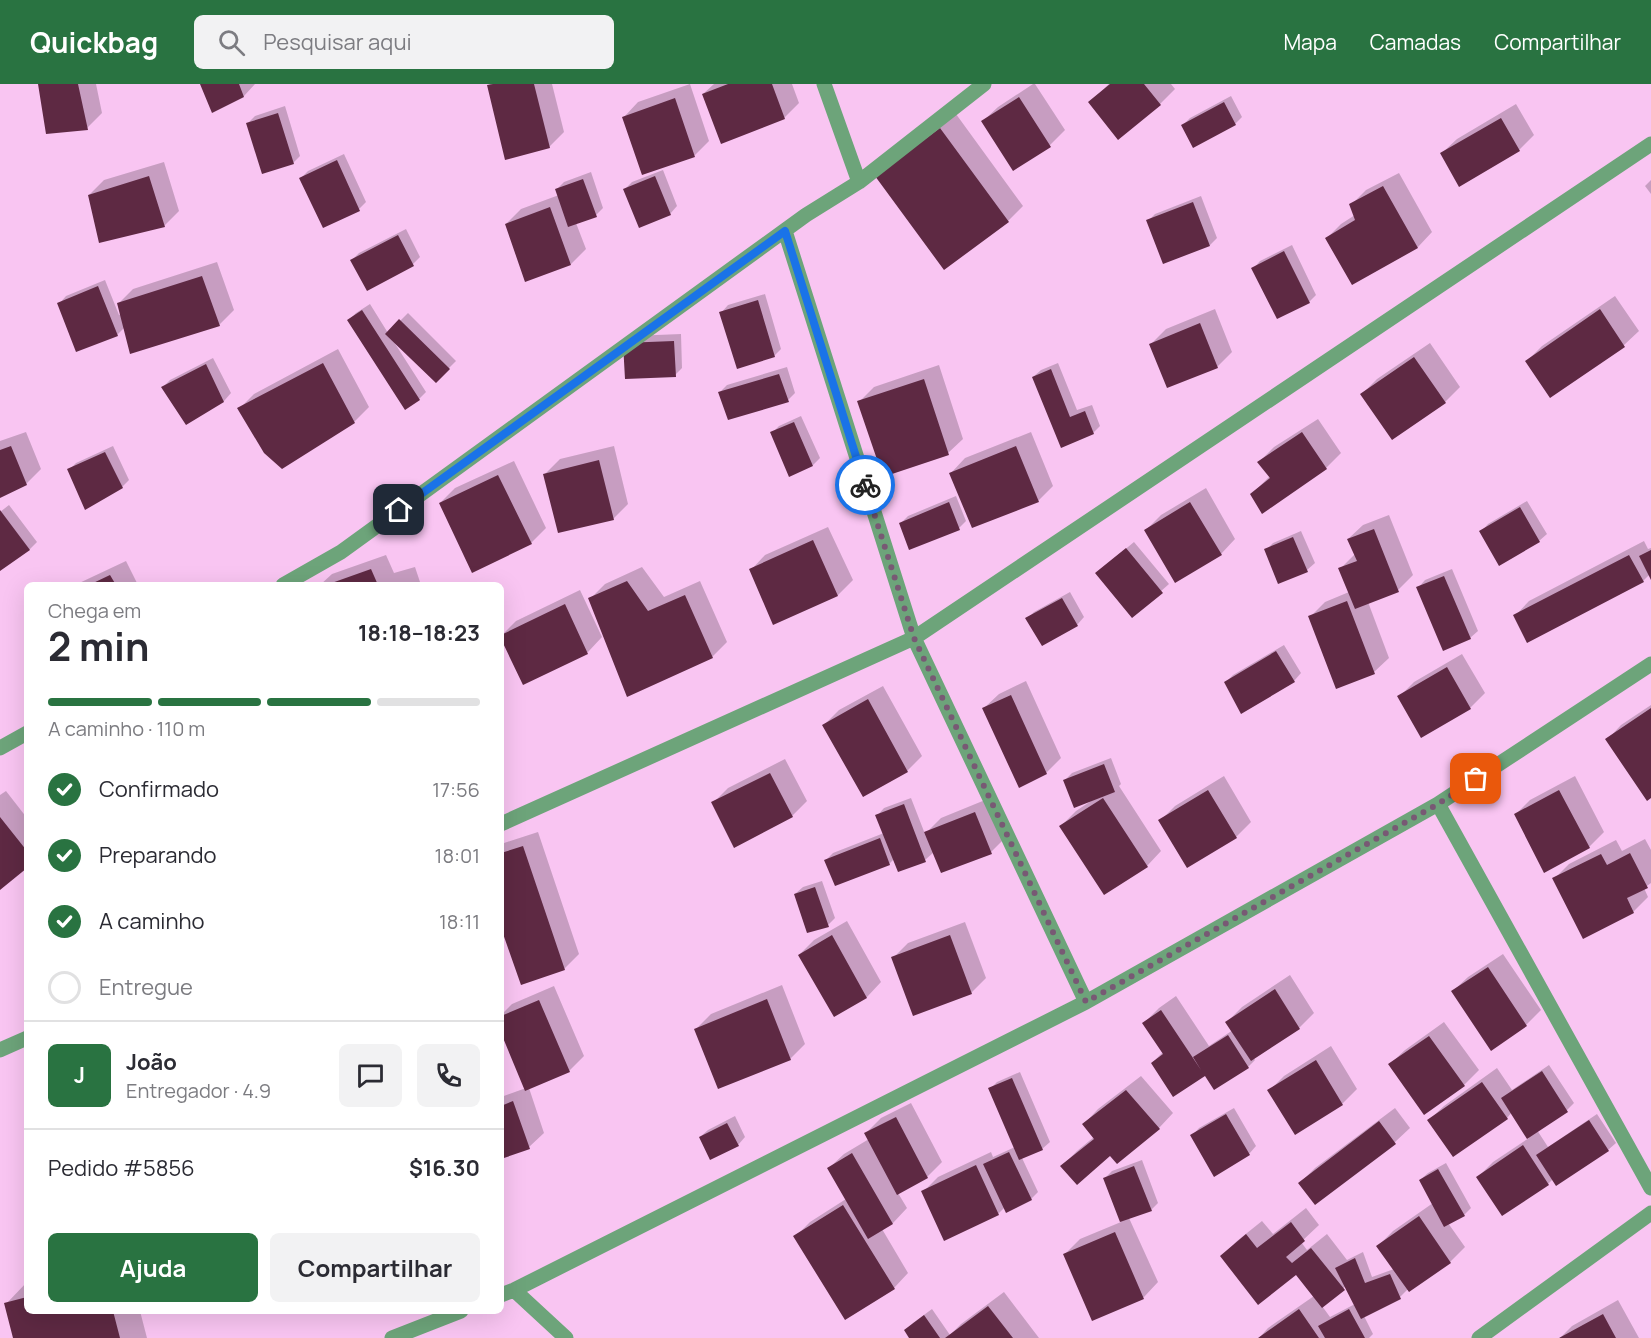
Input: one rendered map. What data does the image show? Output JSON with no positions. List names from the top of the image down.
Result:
{
  "page": {
    "header": "Quickbag",
    "search": "Pesquisar aqui",
    "nav": ["Mapa", "Camadas", "Compartilhar"],
    "heading": ["2 min", "Chega em", "18:18–18:23"],
    "panel": [
      "João",
      "Entregador · 4.9",
      "Pedido #5856",
      "$16.30"
    ],
    "bar": "A caminho · 110 m",
    "list": [
      ["Confirmado", "17:56"],
      ["Preparando", "18:01"],
      ["A caminho", "18:11"],
      "Entregue"
    ],
    "round": "J",
    "buttons": ["Ajuda", "Compartilhar"]
  }
}
